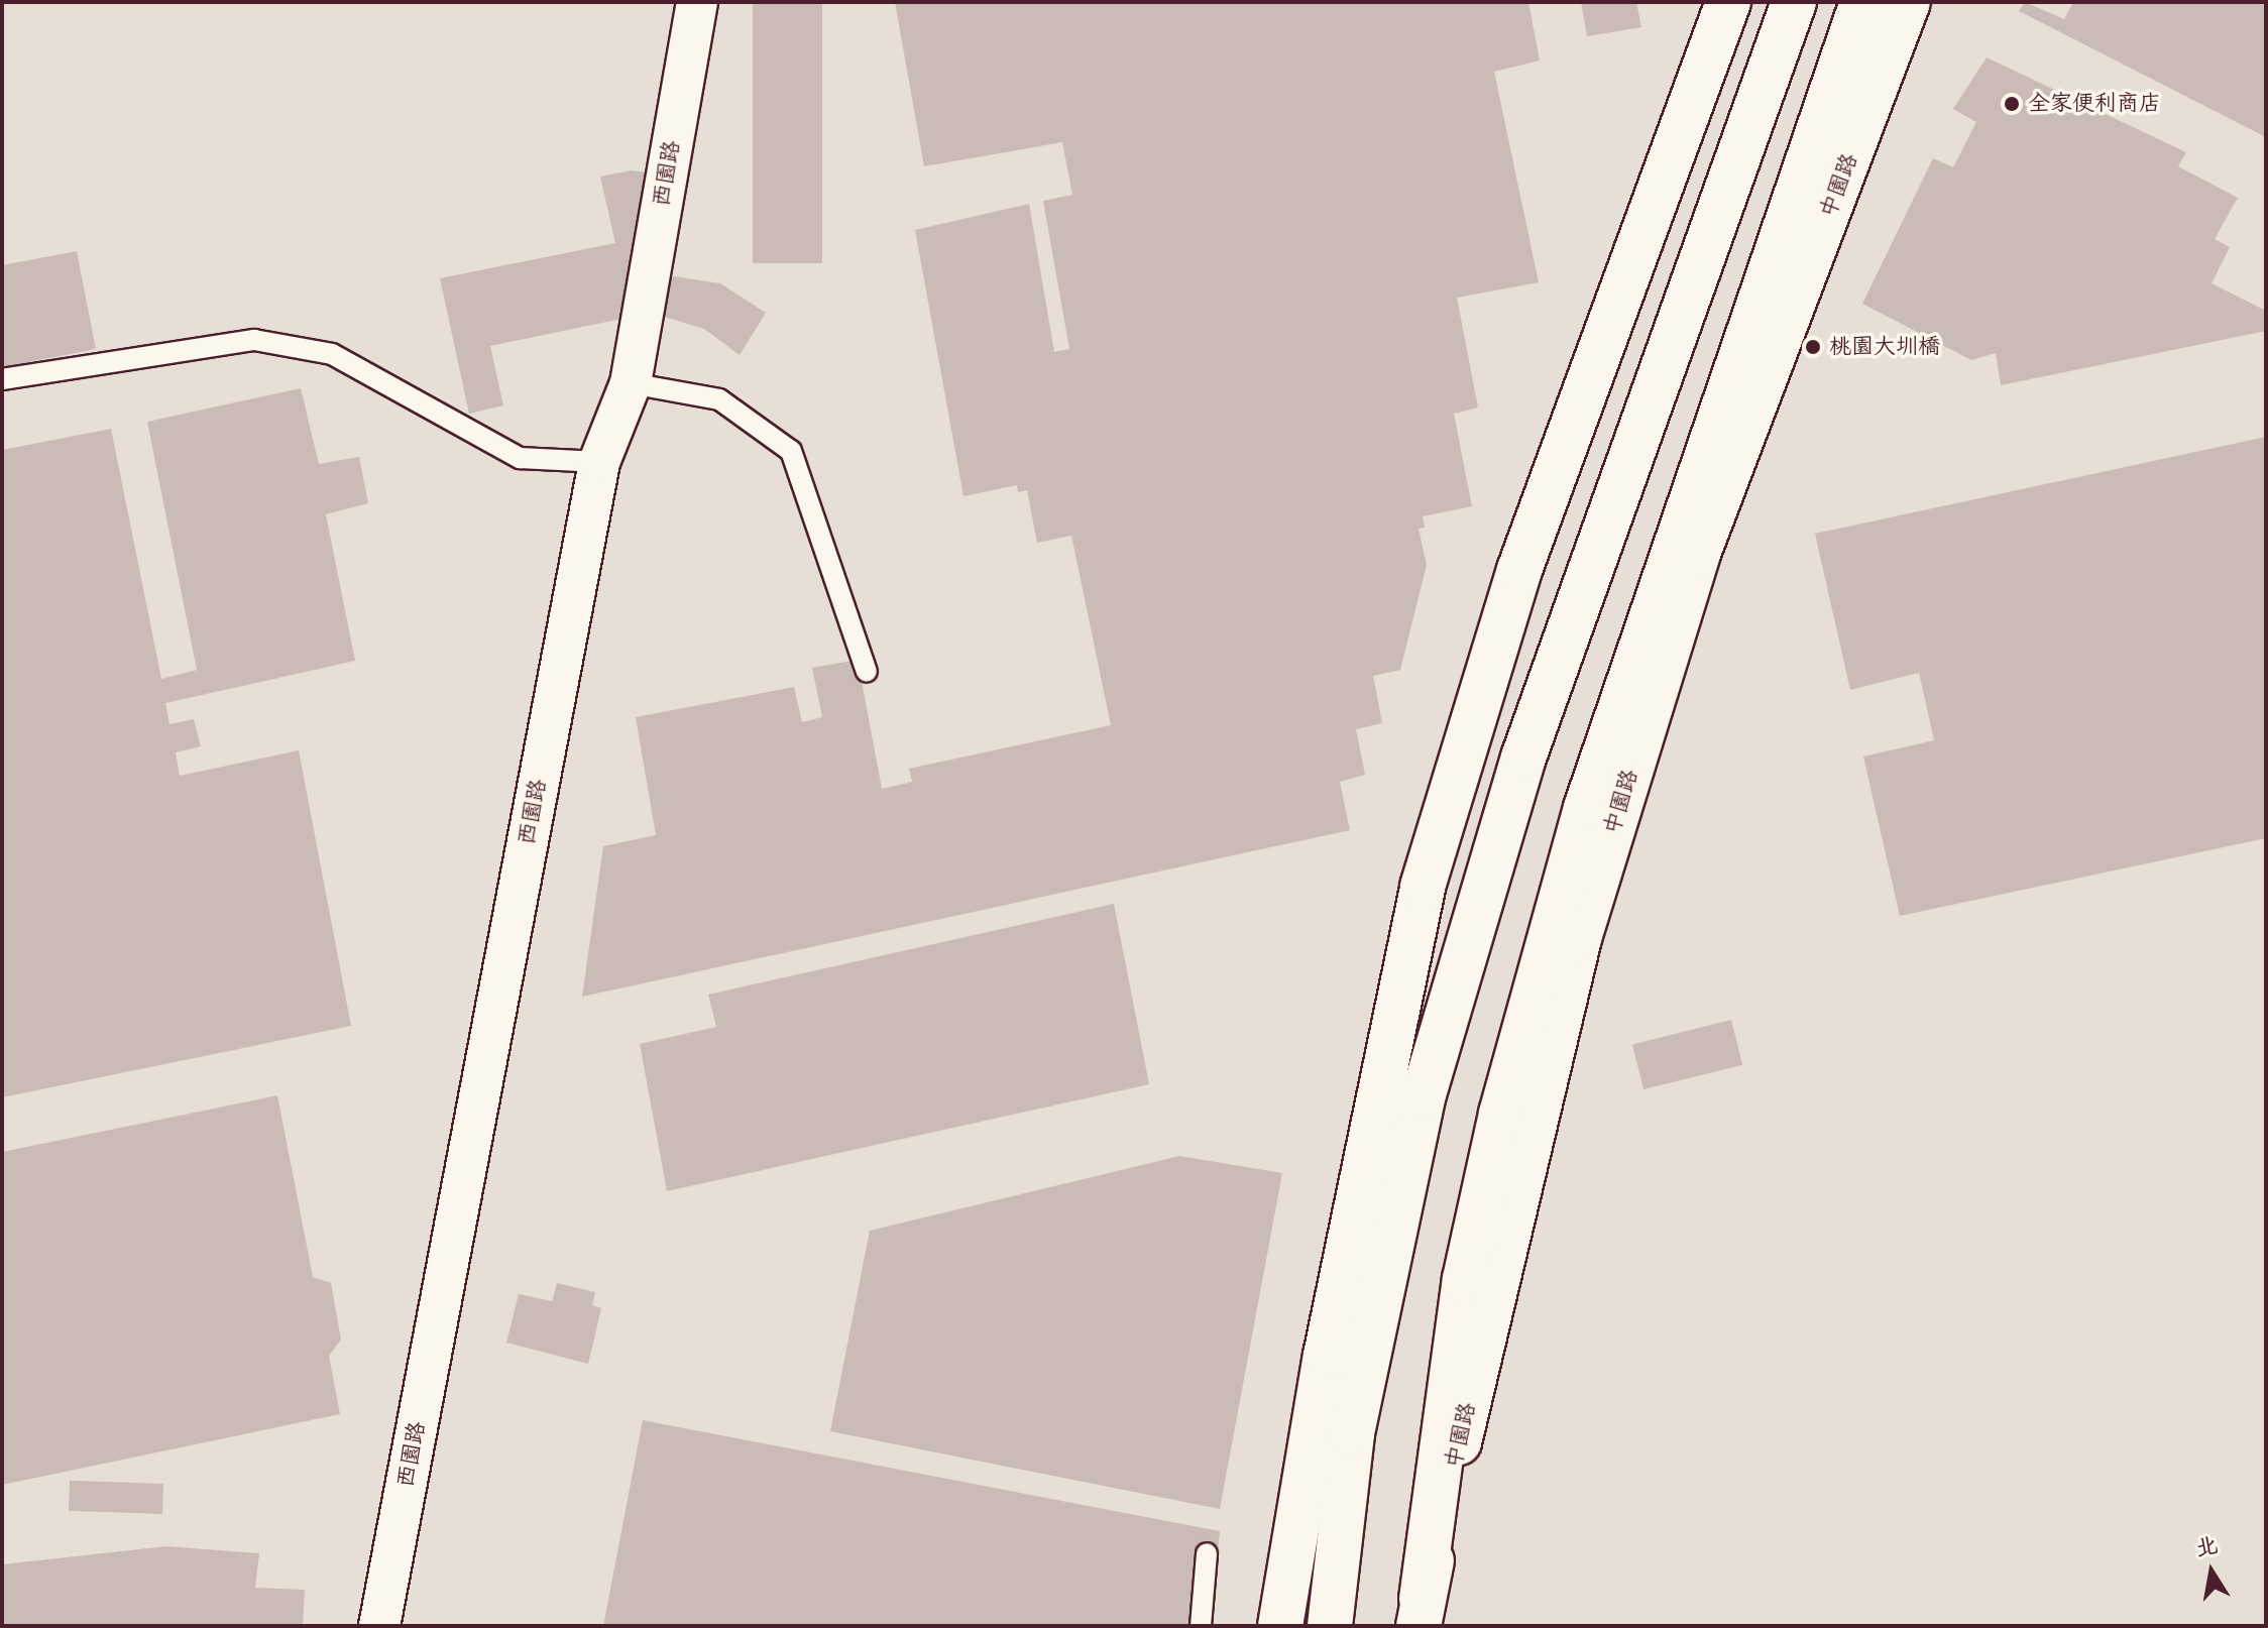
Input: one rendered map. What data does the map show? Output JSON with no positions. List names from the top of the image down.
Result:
{
  "streets": {
    "main road": ["中園路"],
    "street": ["西園路"]
  },
  "places": ["全家便利商店", "桃園大圳橋"],
  "north": "top"
}
